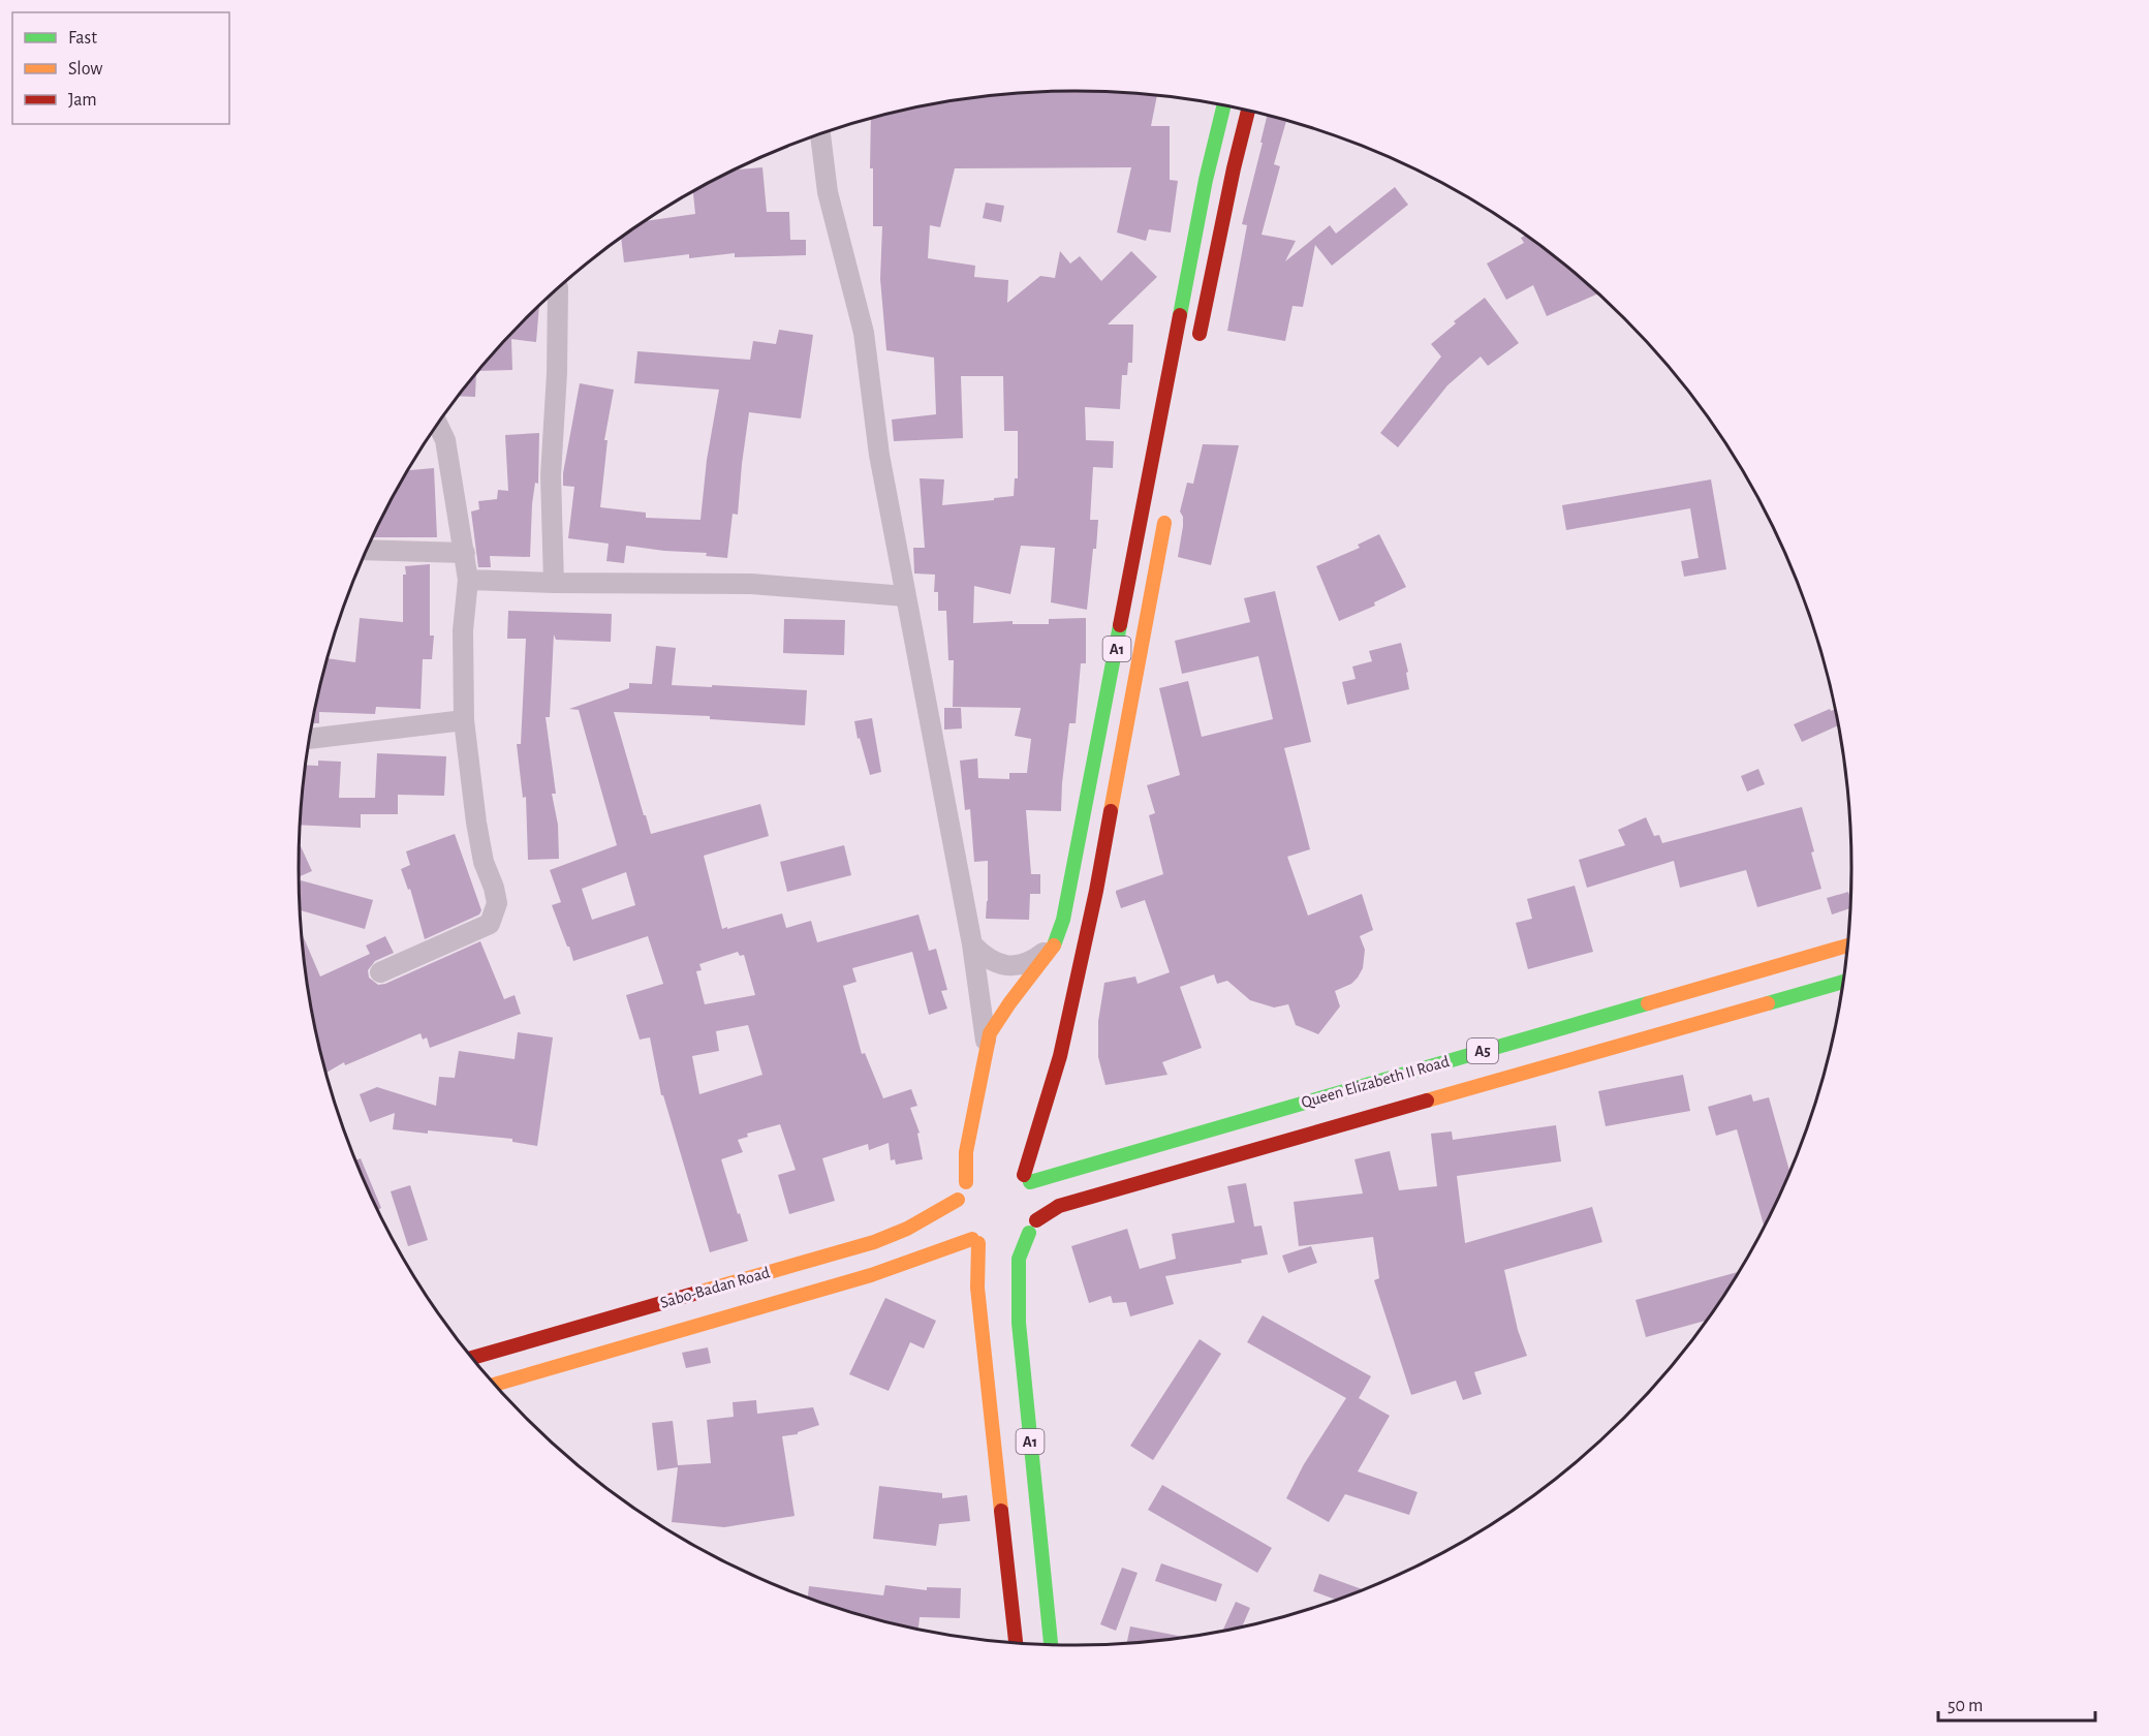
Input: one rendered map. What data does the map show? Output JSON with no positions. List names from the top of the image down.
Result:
{
  "streets": {
    "highway": [
      "A1",
      "A5",
      "Queen Elizabeth II Road",
      "Sabo-Badan Road"
    ]
  },
  "crossings": [
    ["A1", "Queen Elizabeth II Road"],
    ["A1", "Sabo-Badan Road"],
    ["Queen Elizabeth II Road", "Sabo-Badan Road"]
  ],
  "legend": ["Fast", "Slow", "Jam"],
  "scale_bar": "50 m"
}
